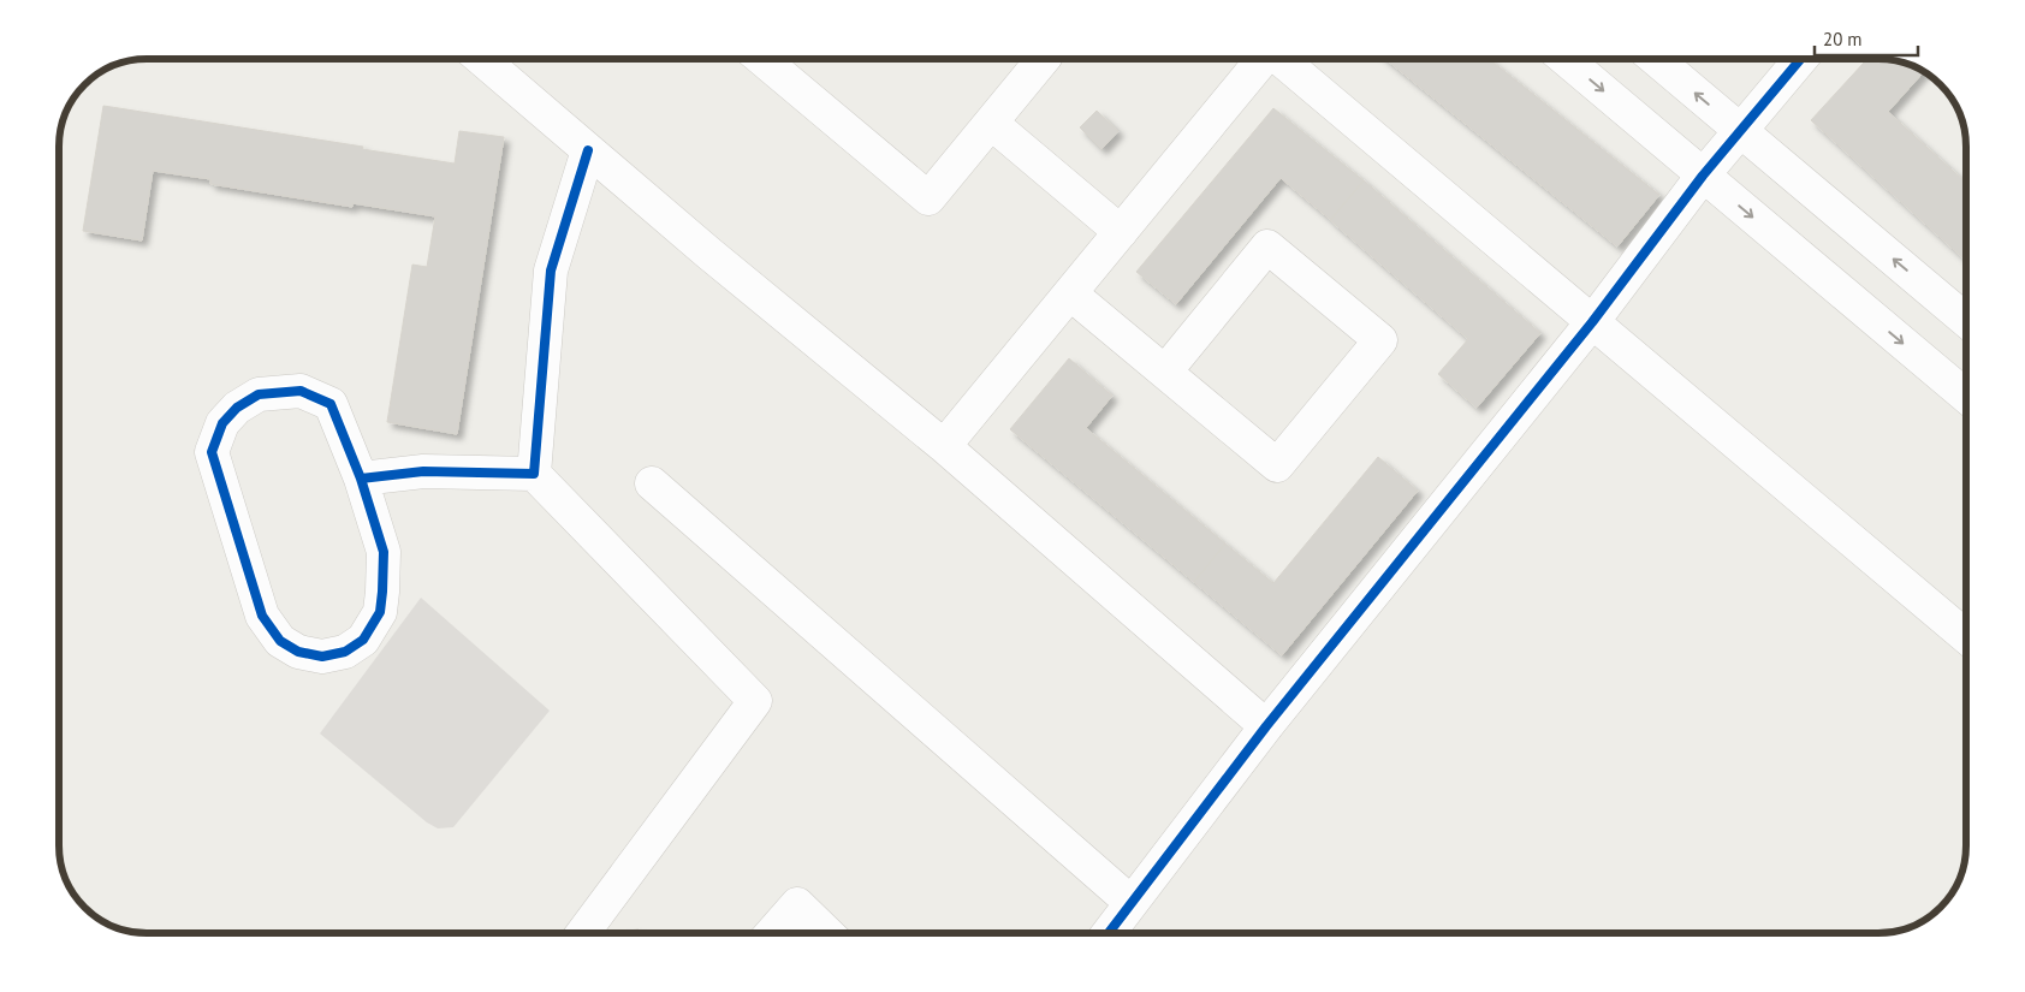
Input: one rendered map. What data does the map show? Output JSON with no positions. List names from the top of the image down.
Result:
{
  "scale_bar": "20 m"
}
